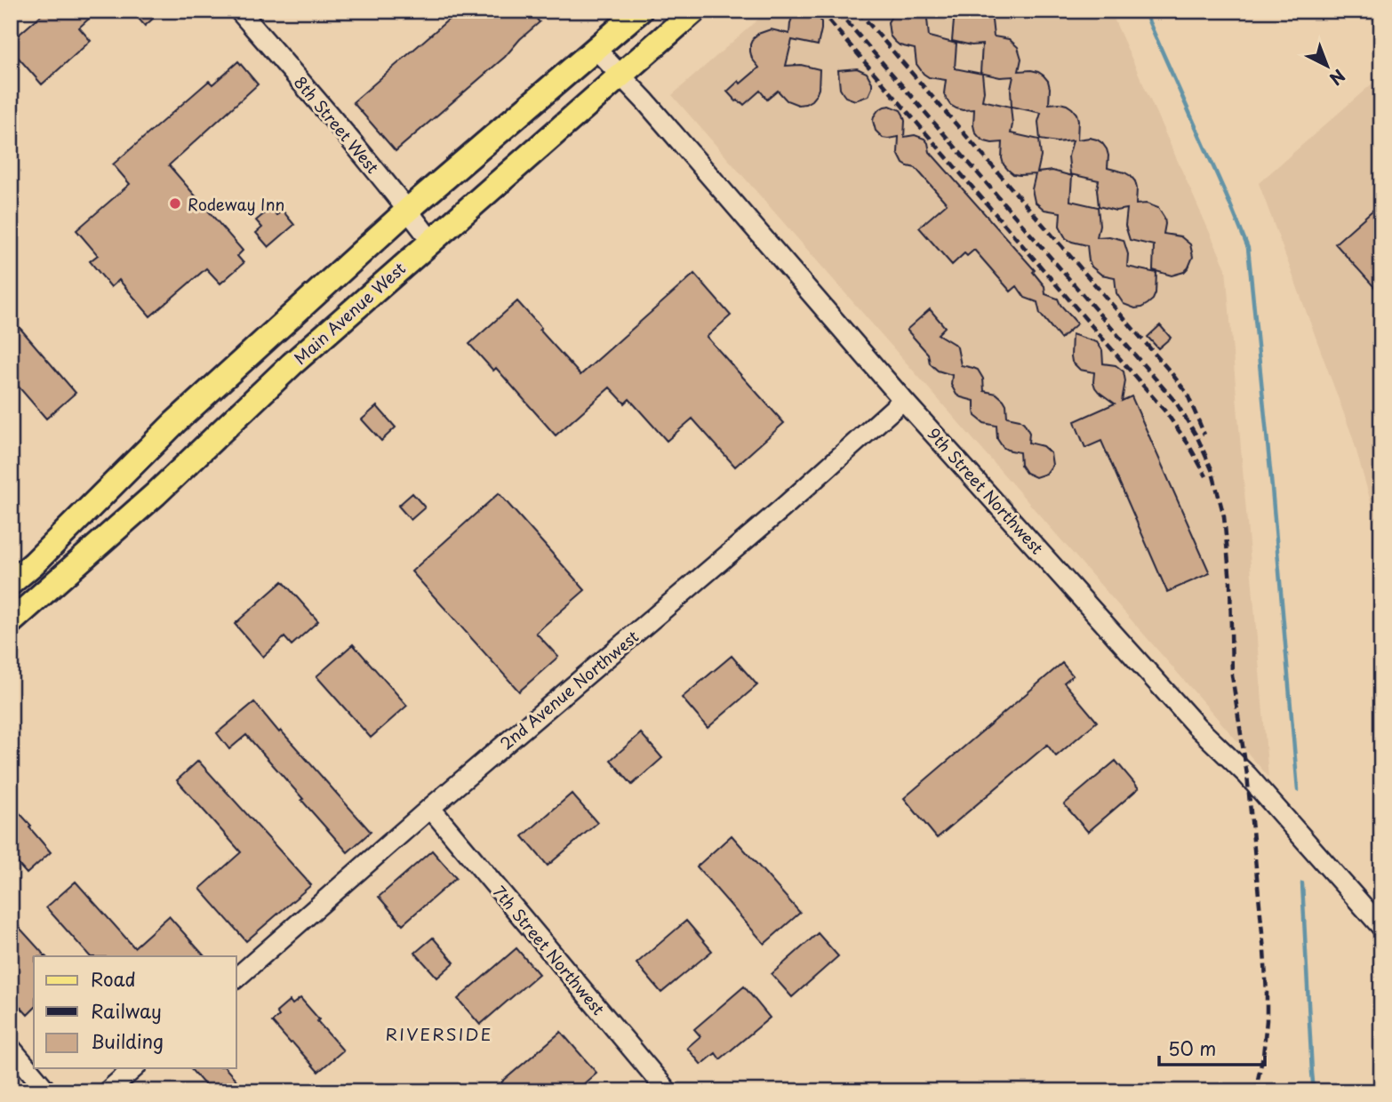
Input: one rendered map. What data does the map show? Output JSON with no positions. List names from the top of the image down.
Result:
{
  "streets": {
    "main road": ["Main Avenue West"],
    "street": [
      "8th Street West",
      "9th Street Northwest",
      "2nd Avenue Northwest",
      "7th Street Northwest"
    ]
  },
  "crossings": [
    ["8th Street West", "Main Avenue West"],
    ["Main Avenue West", "9th Street Northwest"],
    ["9th Street Northwest", "2nd Avenue Northwest"],
    ["2nd Avenue Northwest", "7th Street Northwest"]
  ],
  "districts": ["RIVERSIDE"],
  "places": ["Rodeway Inn"],
  "legend": ["Road", "Railway", "Building"],
  "scale_bar": "50 m",
  "north": "bottom right"
}
